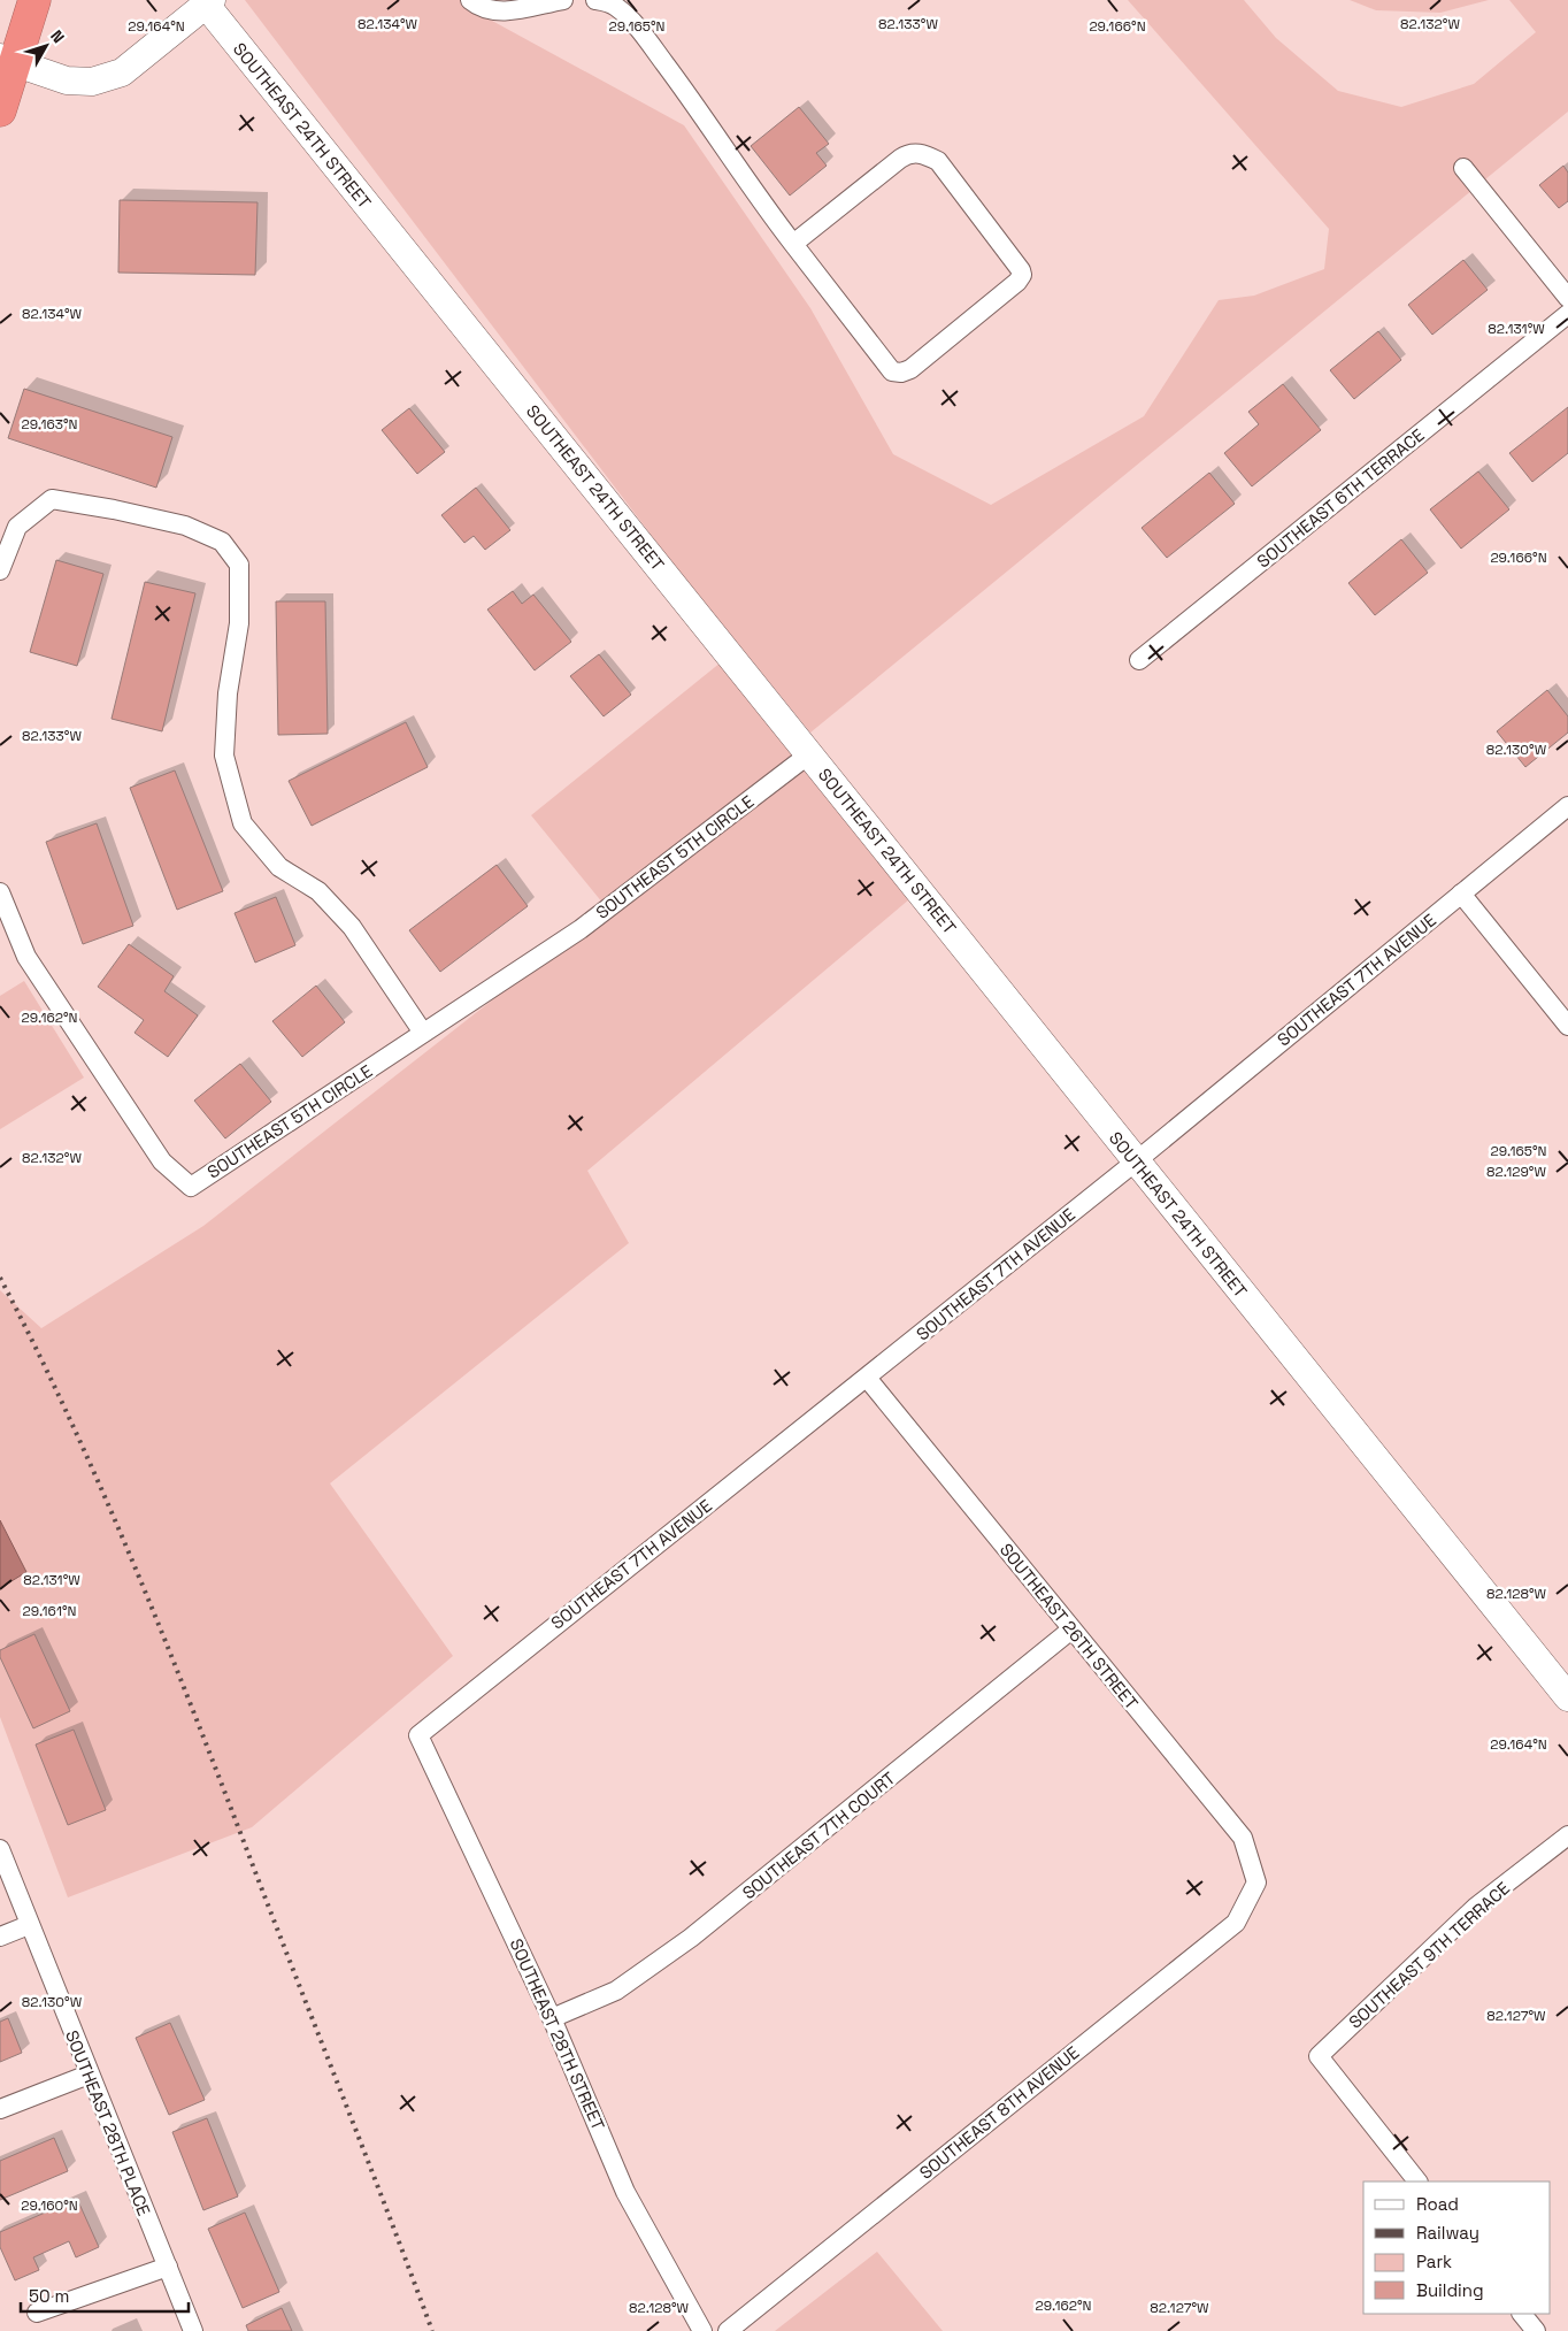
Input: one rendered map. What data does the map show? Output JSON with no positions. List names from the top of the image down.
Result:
{
  "streets": {
    "street": [
      "SOUTHEAST 24TH STREET",
      "SOUTHEAST 6TH TERRACE",
      "SOUTHEAST 5TH CIRCLE",
      "SOUTHEAST 7TH AVENUE",
      "SOUTHEAST 26TH STREET",
      "SOUTHEAST 7TH COURT",
      "SOUTHEAST 9TH TERRACE",
      "SOUTHEAST 28TH STREET",
      "SOUTHEAST 8TH AVENUE",
      "SOUTHEAST 28TH PLACE"
    ]
  },
  "crossings": [
    ["SOUTHEAST 24TH STREET", "SOUTHEAST 5TH CIRCLE"],
    ["SOUTHEAST 24TH STREET", "SOUTHEAST 7TH AVENUE"],
    ["SOUTHEAST 7TH AVENUE", "SOUTHEAST 26TH STREET"],
    ["SOUTHEAST 7TH AVENUE", "SOUTHEAST 28TH STREET"],
    ["SOUTHEAST 26TH STREET", "SOUTHEAST 7TH COURT"],
    ["SOUTHEAST 26TH STREET", "SOUTHEAST 8TH AVENUE"],
    ["SOUTHEAST 7TH COURT", "SOUTHEAST 28TH STREET"]
  ],
  "legend": [
    "Road",
    "Railway",
    "Park",
    "Building"
  ],
  "scale_bar": "50 m",
  "north": "top right",
  "coordinates": [
    "82.134°W",
    "82.133°W",
    "82.132°W",
    "29.164°N",
    "29.165°N",
    "29.166°N",
    "82.131°W",
    "29.163°N",
    "82.130°W",
    "29.162°N",
    "82.129°W",
    "82.128°W",
    "29.161°N",
    "82.127°W",
    "29.160°N"
  ]
}
